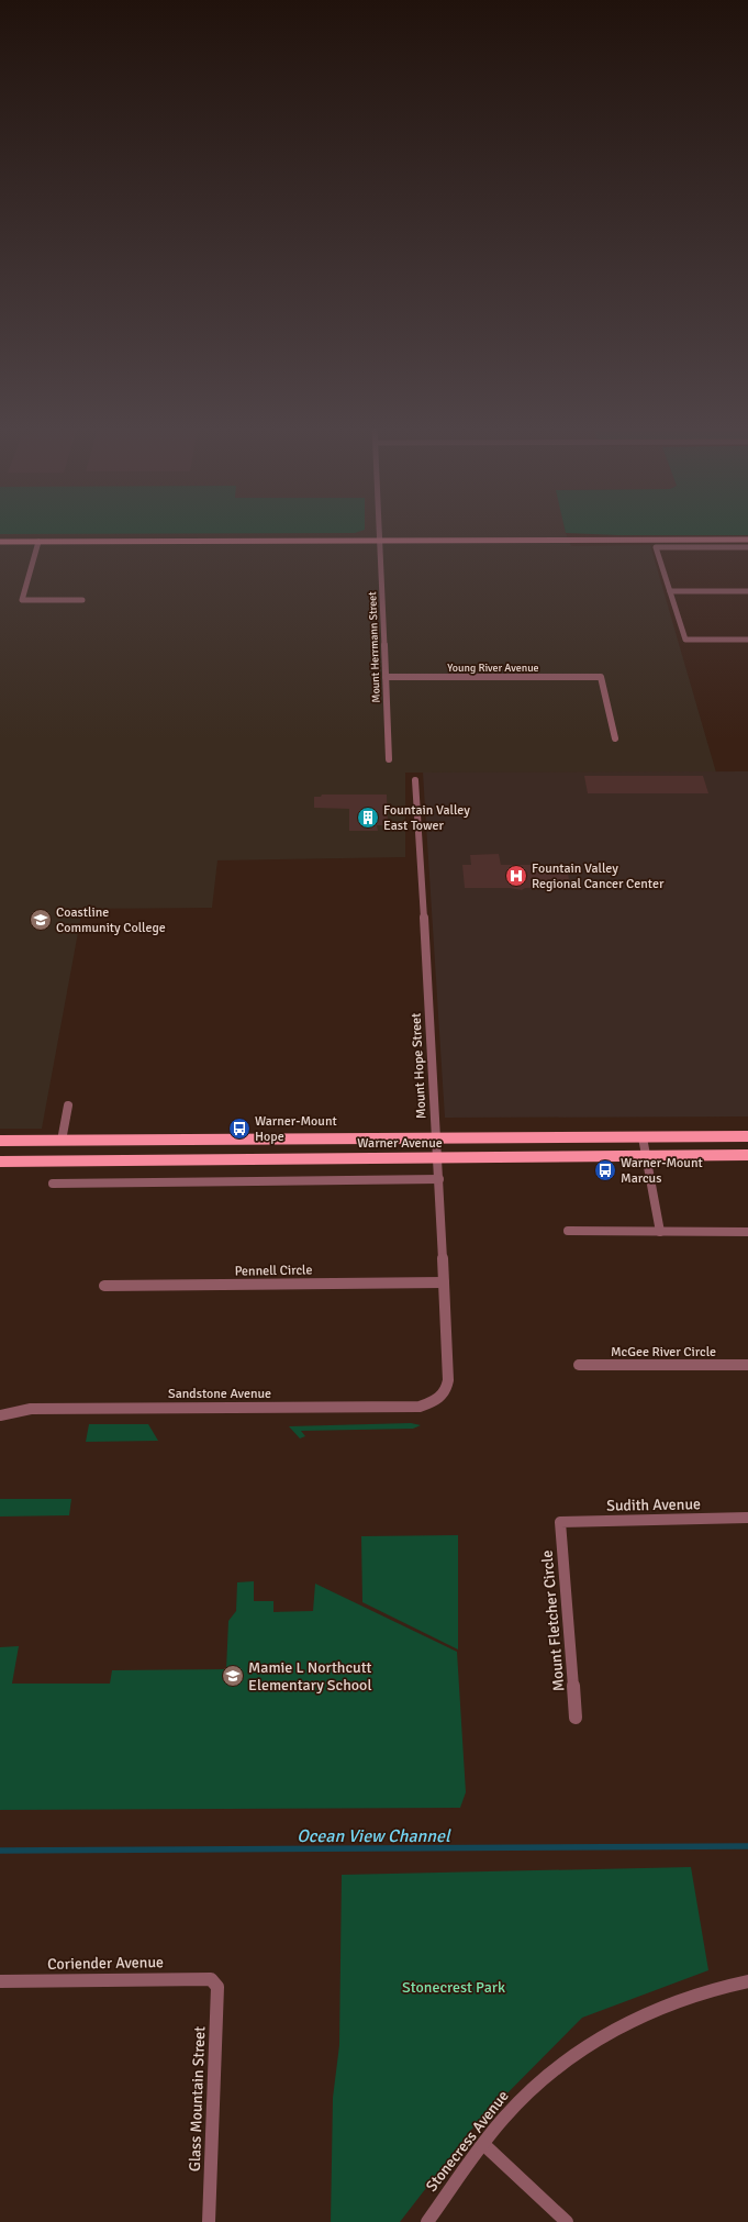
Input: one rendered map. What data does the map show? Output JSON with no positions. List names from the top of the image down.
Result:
{
  "streets": {
    "main road": ["Warner Avenue"],
    "street": [
      "Mount Herrmann Street",
      "Young River Avenue",
      "Mount Hope Street",
      "Pennell Circle",
      "McGee River Circle",
      "Sandstone Avenue",
      "Sudith Avenue",
      "Mount Fletcher Circle",
      "Coriender Avenue",
      "Glass Mountain Street",
      "Stonecress Avenue"
    ]
  },
  "crossings": [
    ["Mount Herrmann Street", "Young River Avenue"],
    ["Mount Hope Street", "Warner Avenue"],
    ["Mount Hope Street", "Pennell Circle"],
    ["Mount Hope Street", "Sandstone Avenue"],
    ["Sudith Avenue", "Mount Fletcher Circle"],
    ["Coriender Avenue", "Glass Mountain Street"]
  ],
  "water": ["Ocean View Channel"],
  "parks": ["Stonecrest Park"],
  "places": {
    "building": ["Fountain Valley East Tower"],
    "hospital": ["Fountain Valley Regional Cancer Center"],
    "school or university": ["Coastline Community College", "Mamie L Northcutt Elementary School"],
    "bus stop": ["Warner-Mount Hope", "Warner-Mount Marcus"]
  }
}
